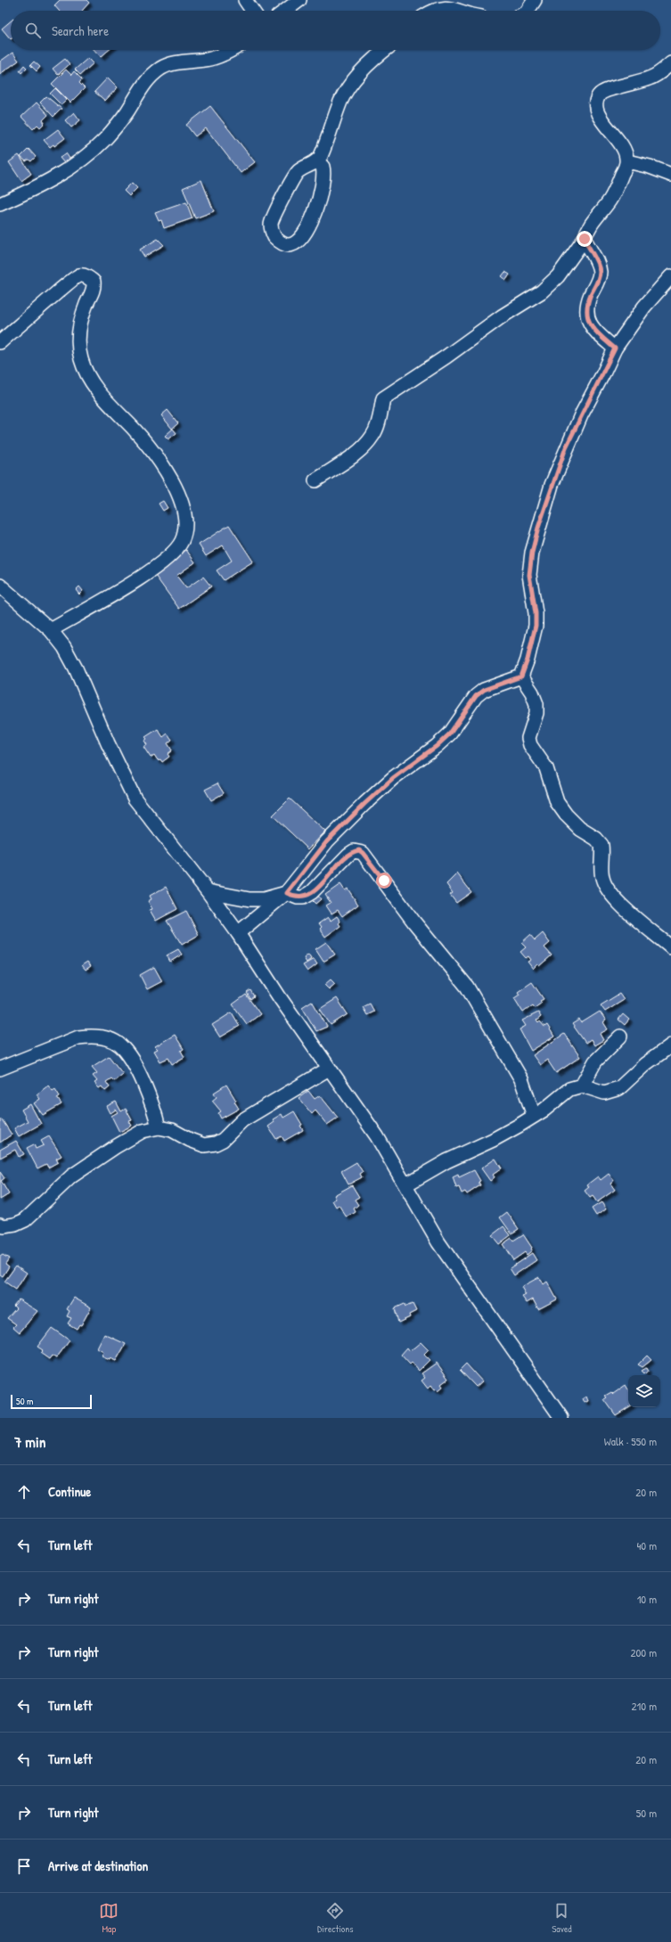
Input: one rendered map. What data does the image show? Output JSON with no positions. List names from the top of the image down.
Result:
{
  "scale_bar": "50 m",
  "page": {
    "search": "Search here",
    "scale": "50 m",
    "heading": ["7 min", "Walk · 550 m"],
    "list": [
      ["Continue", "20 m"],
      ["Turn left", "40 m"],
      ["Turn right", "10 m"],
      ["Turn right", "200 m"],
      ["Turn left", "210 m"],
      ["Turn left", "20 m"],
      ["Turn right", "50 m"],
      "Arrive at destination"
    ],
    "nav": ["Map", "Directions", "Saved"]
  }
}
